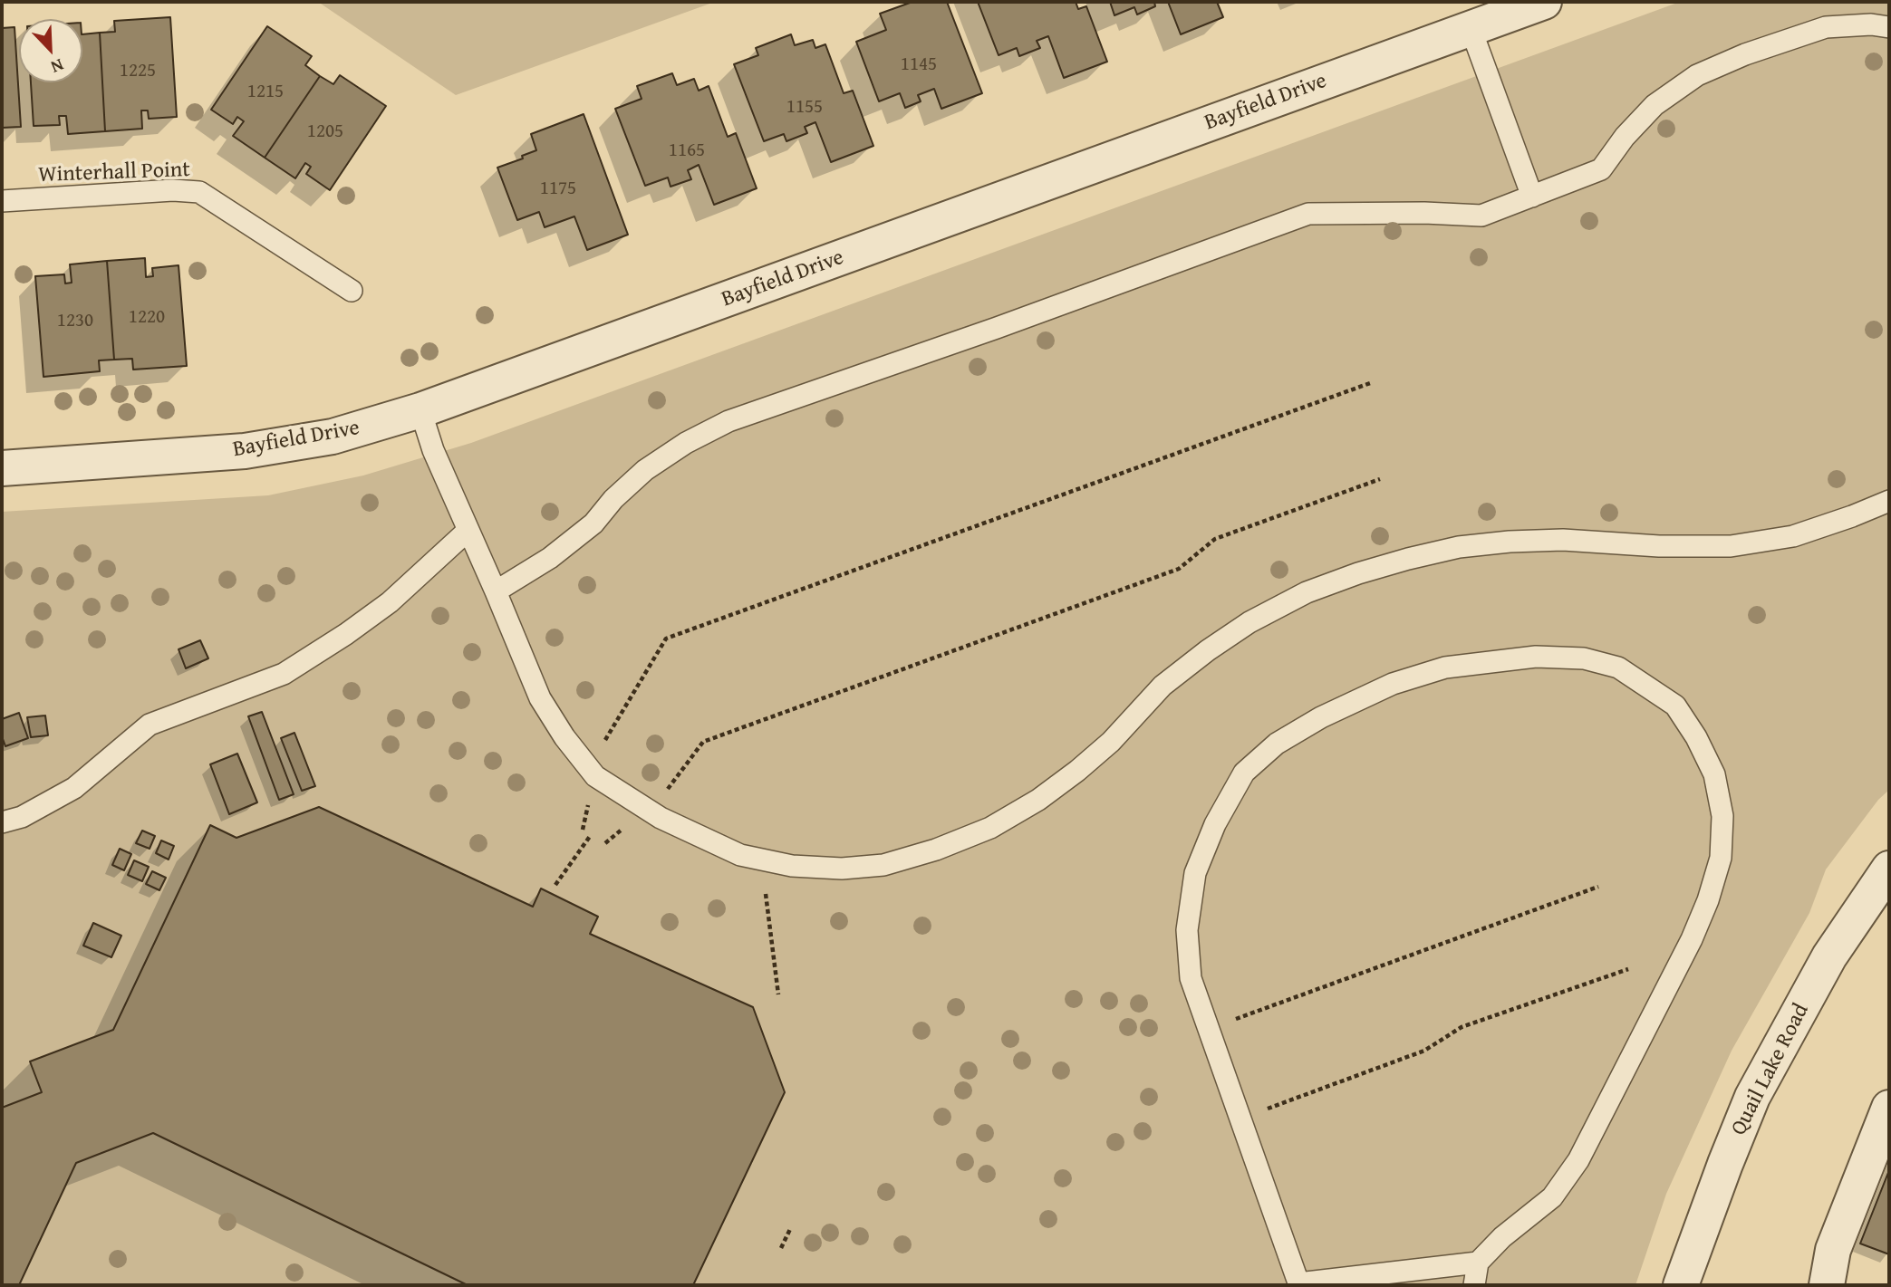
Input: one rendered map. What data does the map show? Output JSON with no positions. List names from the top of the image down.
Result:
{
  "streets": {
    "street": ["Bayfield Drive", "Quail Lake Road"],
    "lane": ["Winterhall Point"]
  },
  "house_numbers": [
    "1145",
    "1225",
    "1215",
    "1155",
    "1205",
    "1165",
    "1175",
    "1220",
    "1230"
  ],
  "north": "bottom right"
}
